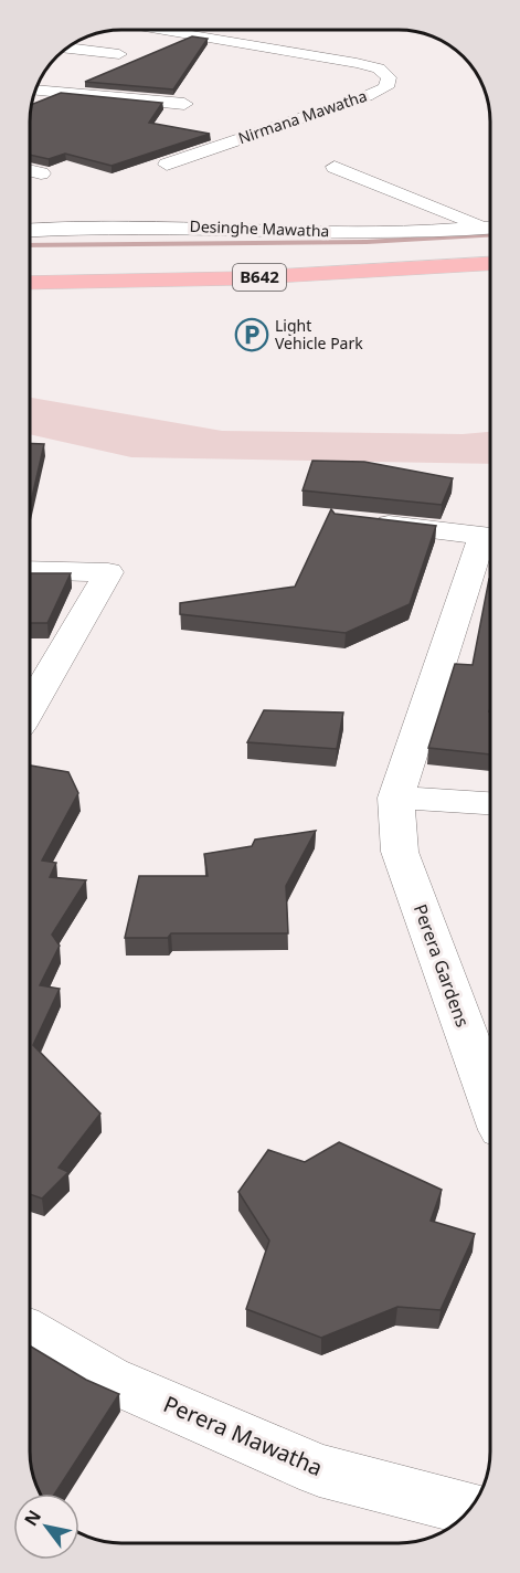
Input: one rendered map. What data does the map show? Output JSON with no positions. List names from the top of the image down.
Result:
{
  "streets": {
    "main road": ["B642"],
    "street": [
      "Nirmana Mawatha",
      "Desinghe Mawatha",
      "Perera Gardens",
      "Perera Mawatha"
    ]
  },
  "places": {
    "parking": ["Light Vehicle Park"]
  },
  "north": "top left"
}
